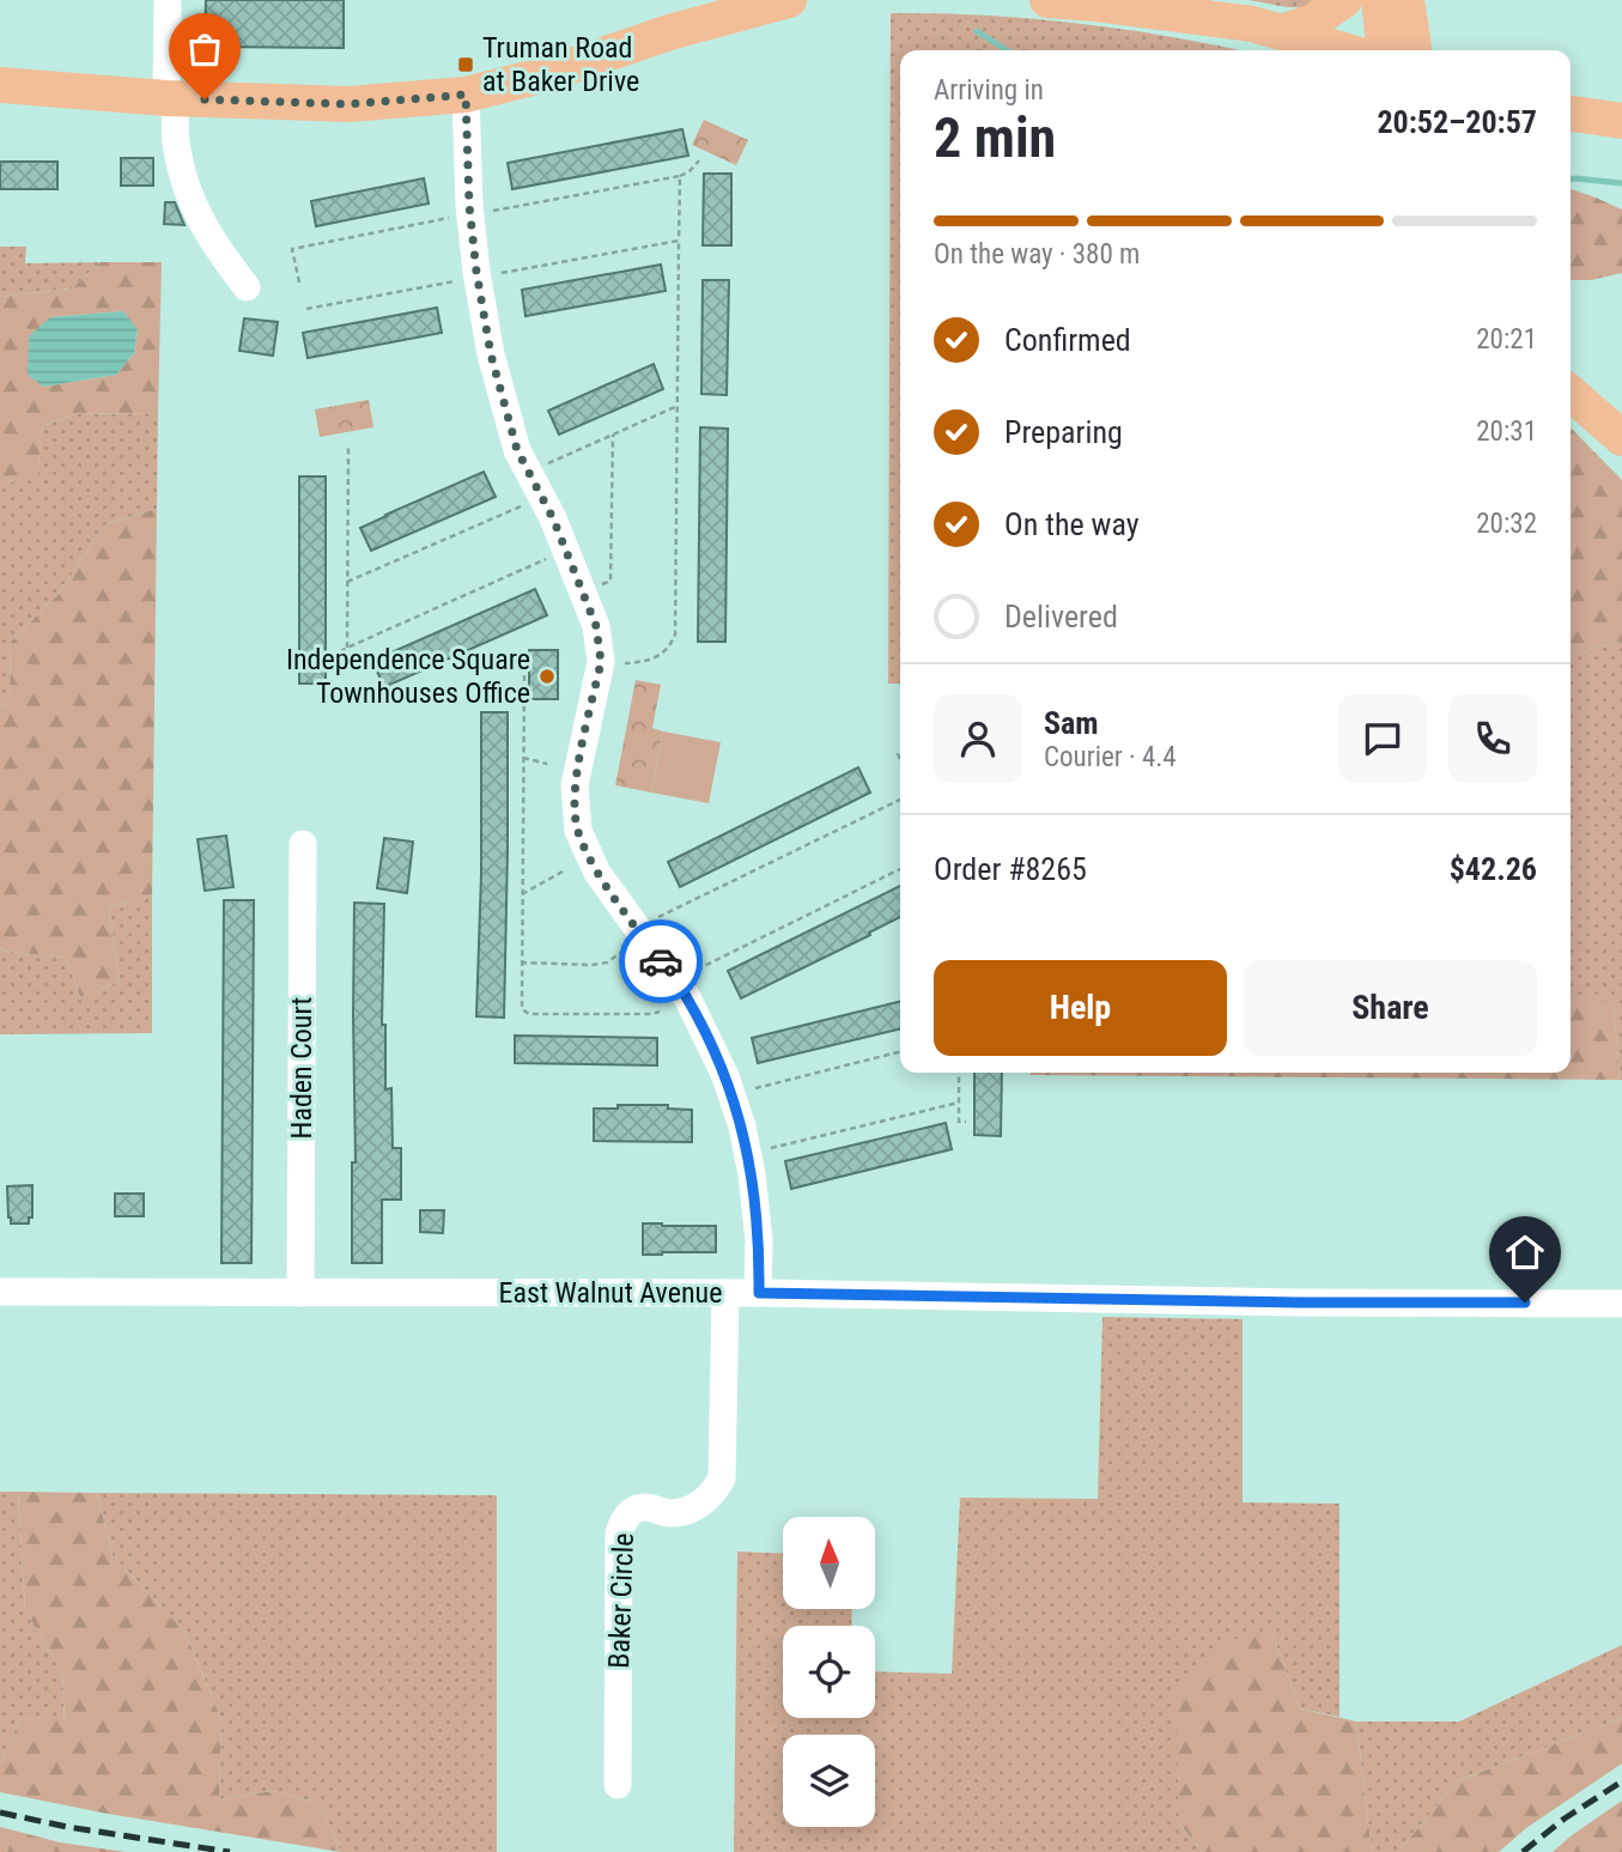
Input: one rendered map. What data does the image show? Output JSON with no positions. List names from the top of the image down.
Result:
{
  "streets": {
    "street": ["Haden Court", "East Walnut Avenue", "Baker Circle"]
  },
  "crossings": [
    ["Haden Court", "East Walnut Avenue"],
    ["East Walnut Avenue", "Baker Circle"]
  ],
  "places": {
    "transit": ["Truman Road at Baker Drive"],
    "other": ["Independence Square Townhouses Office"]
  },
  "north": "top",
  "page": {
    "heading": ["2 min", "Arriving in", "20:52–20:57"],
    "panel": [
      "Sam",
      "Courier · 4.4",
      "Order #8265",
      "$42.26"
    ],
    "bar": "On the way · 380 m",
    "list": [
      ["Confirmed", "20:21"],
      ["Preparing", "20:31"],
      ["On the way", "20:32"],
      "Delivered"
    ],
    "buttons": ["Help", "Share"]
  }
}
